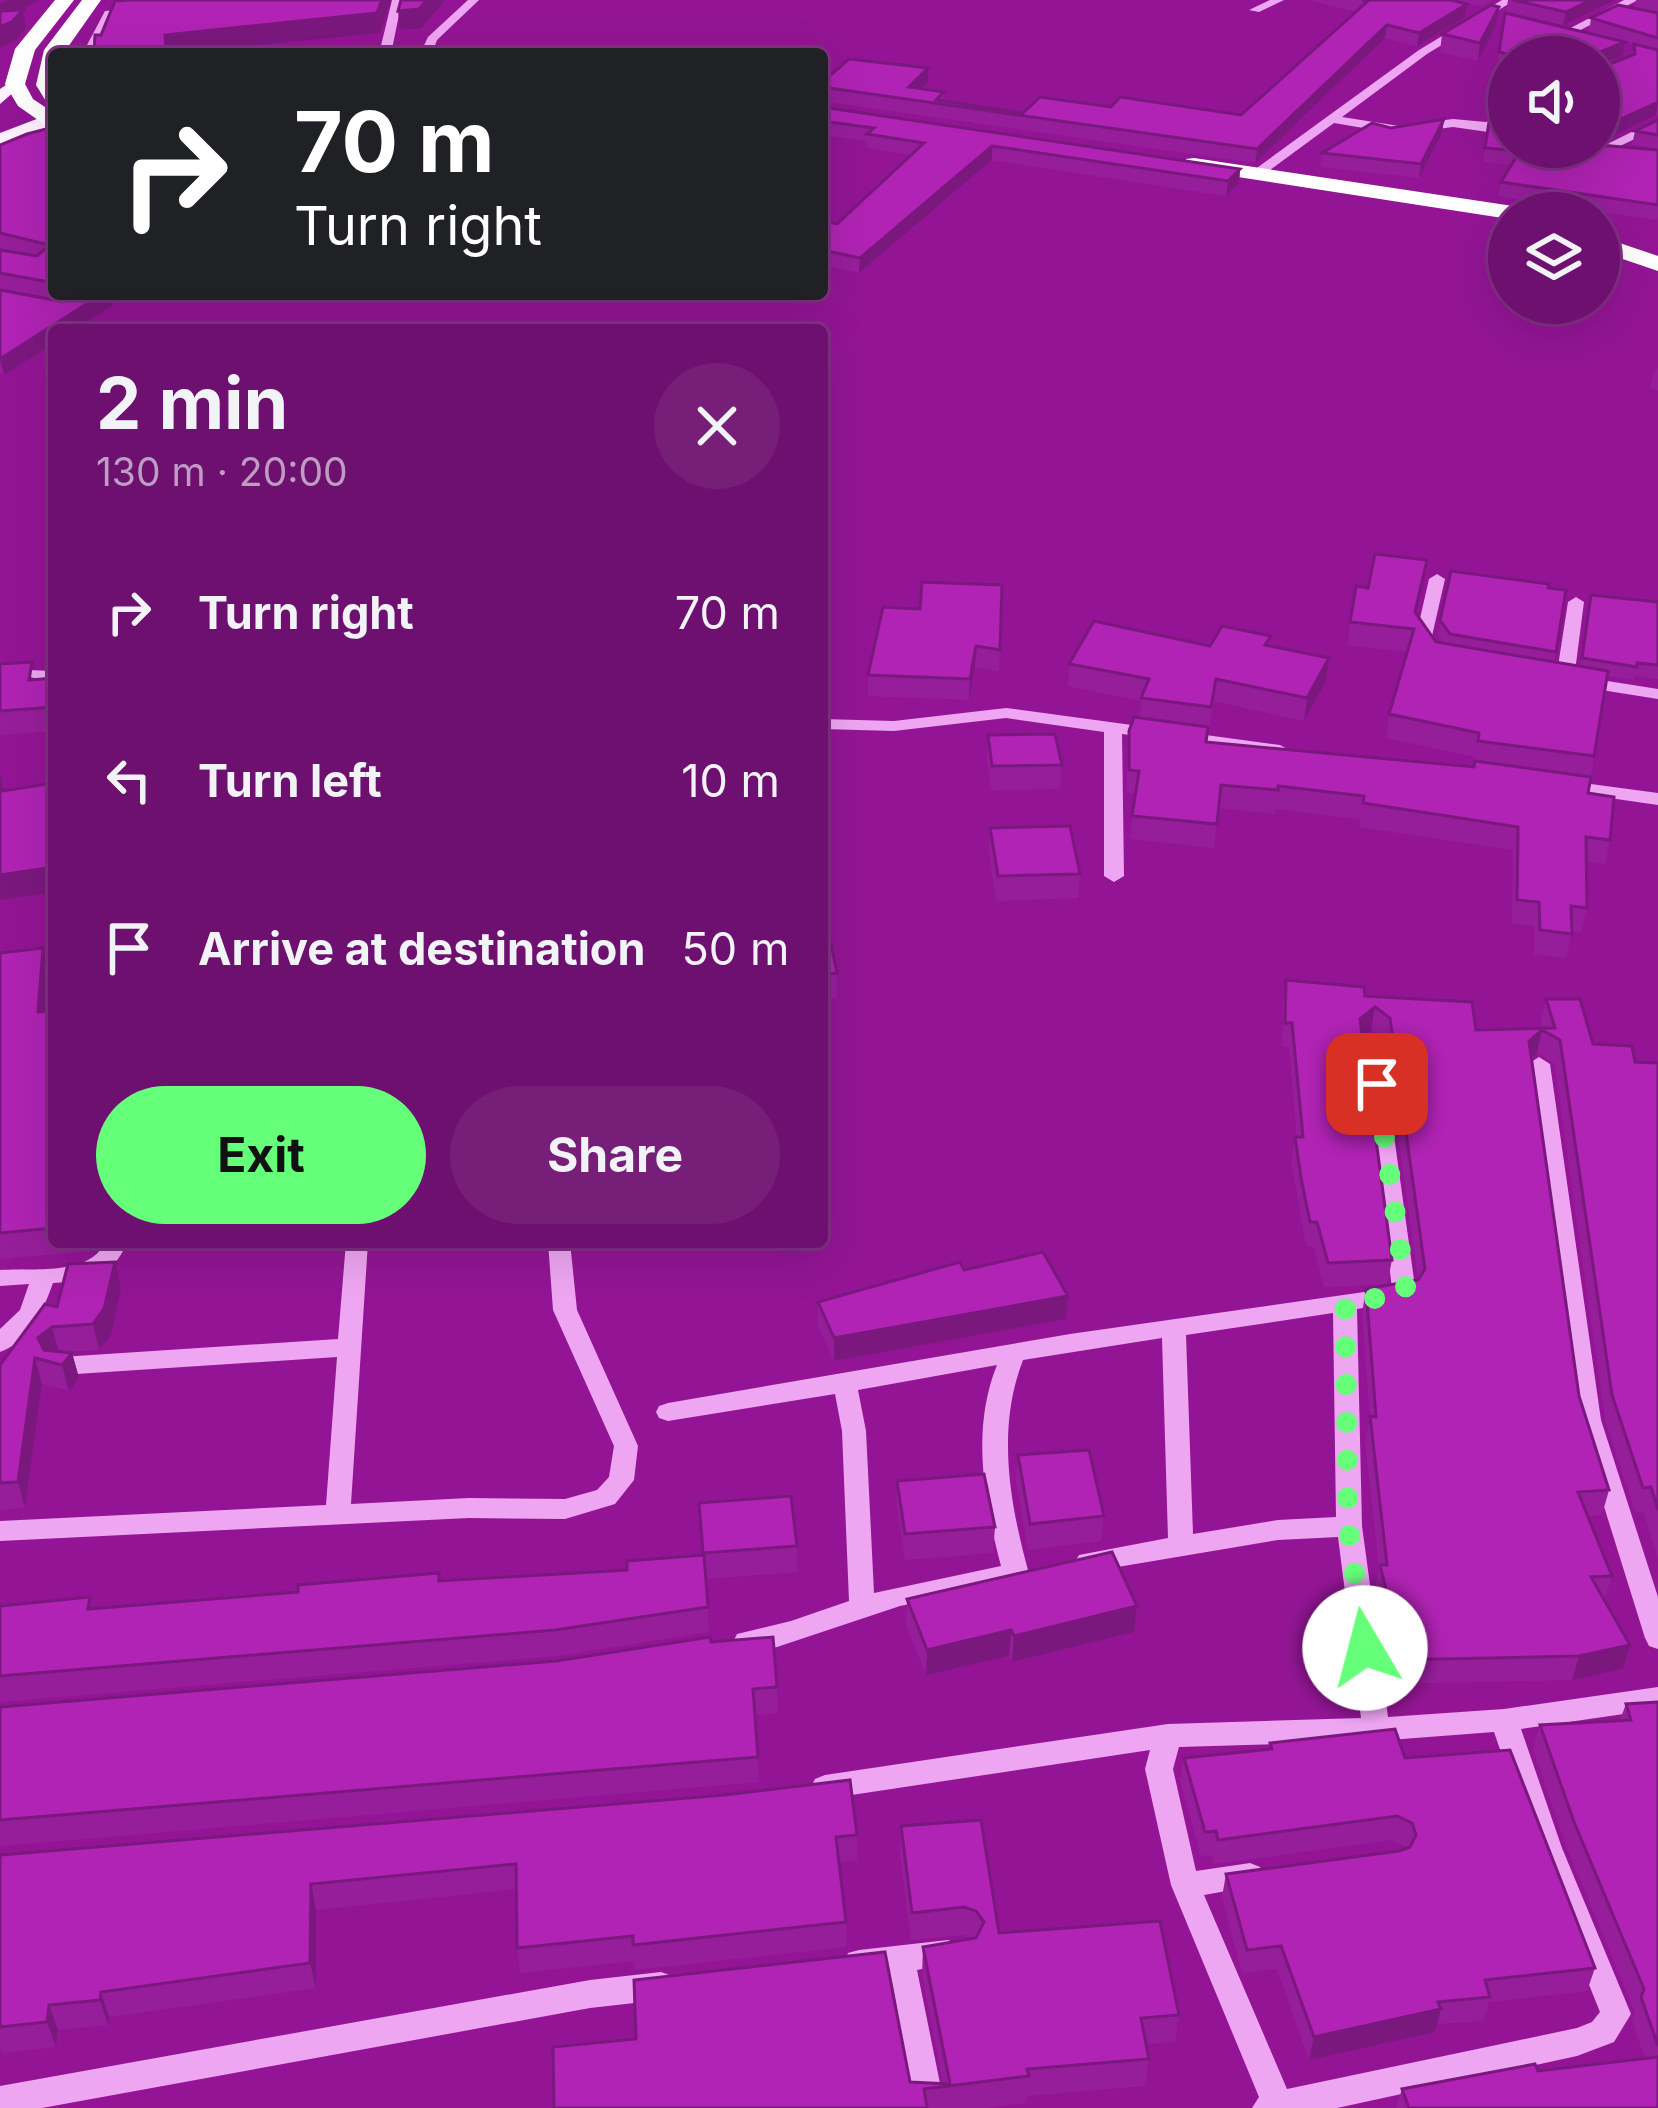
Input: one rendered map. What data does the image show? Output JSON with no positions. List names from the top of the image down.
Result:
{
  "page": {
    "turn": ["70 m", "Turn right"],
    "heading": ["2 min", "130 m · 20:00"],
    "list": [
      {
        "name": "Turn right",
        "value": "70 m"
      },
      {
        "name": "Turn left",
        "value": "10 m"
      },
      {
        "name": "Arrive at destination",
        "value": "50 m"
      }
    ],
    "buttons": ["Exit", "Share"]
  }
}
